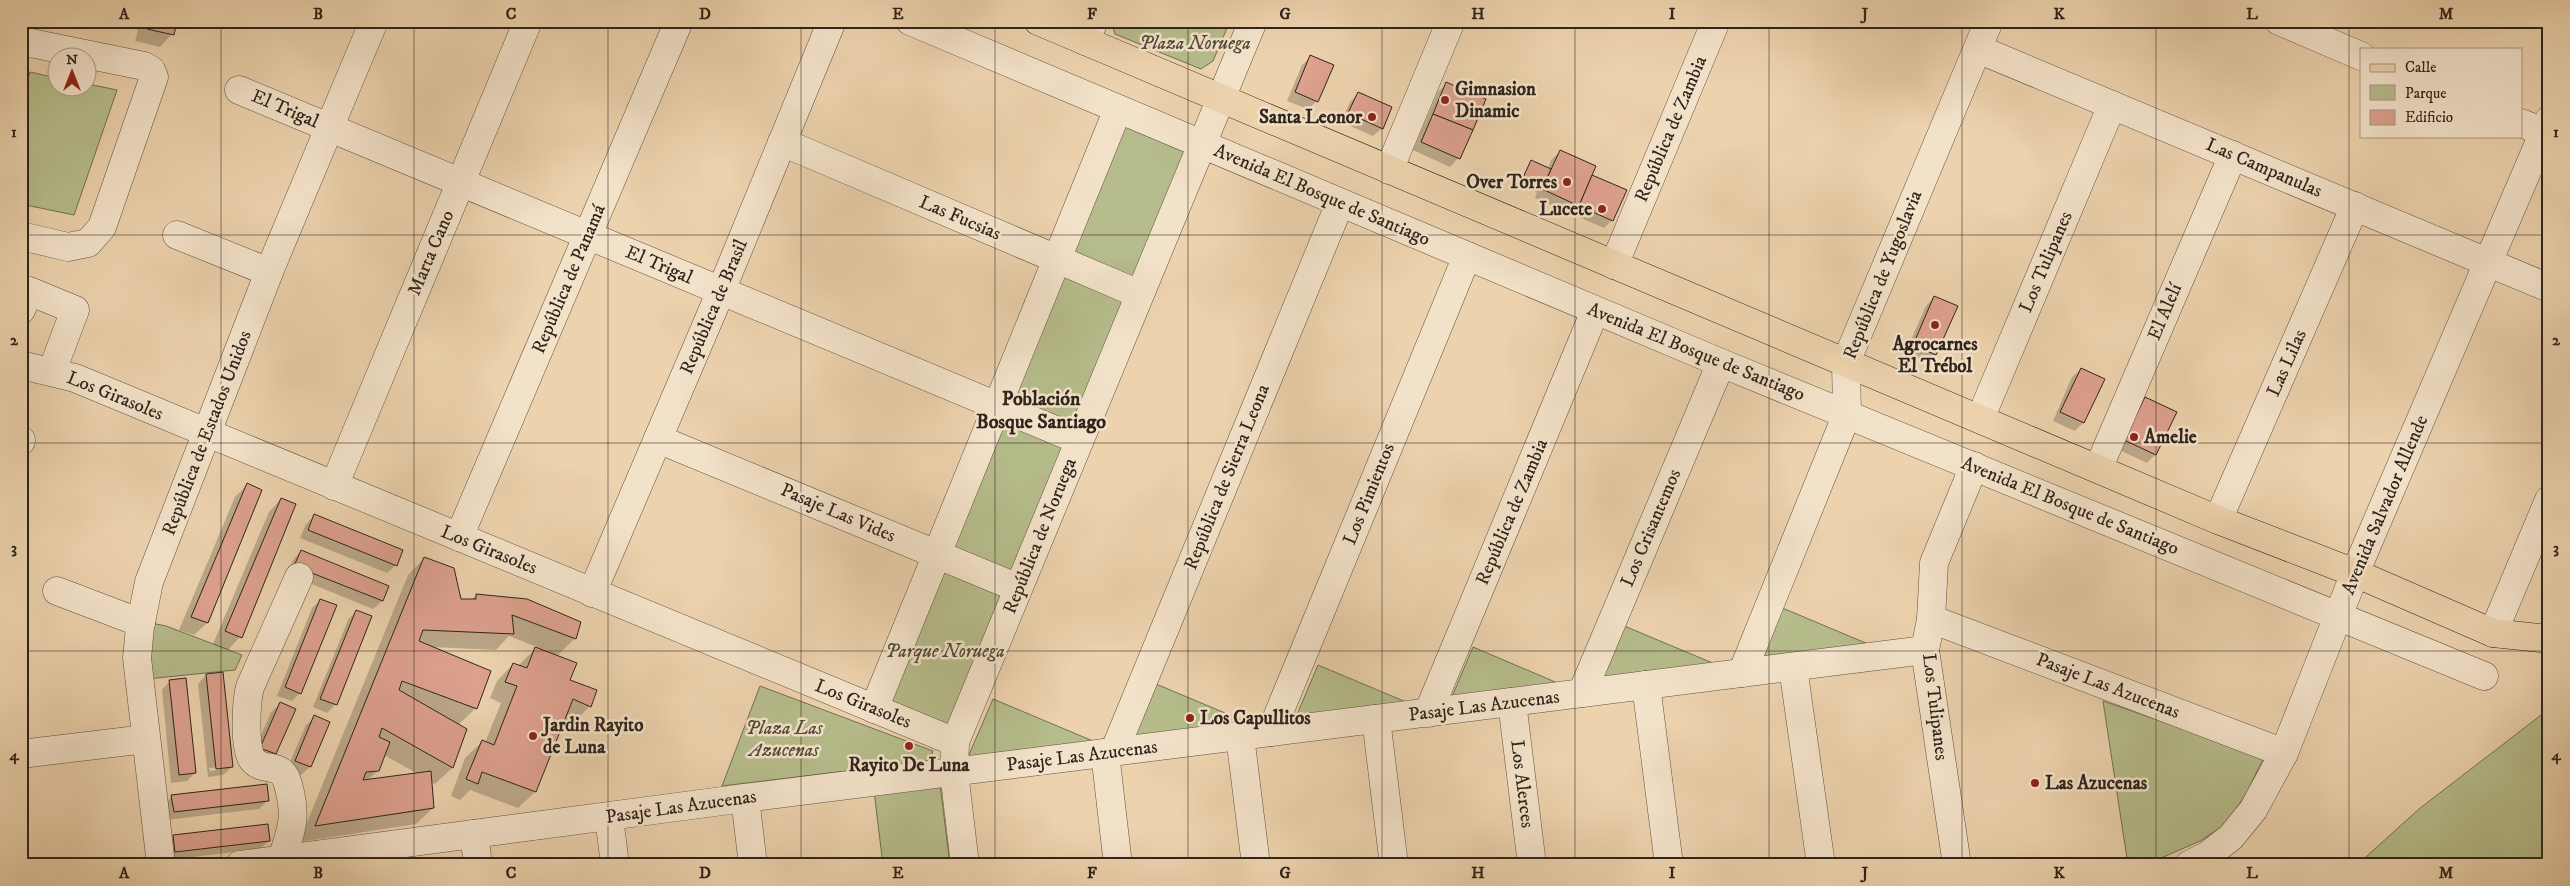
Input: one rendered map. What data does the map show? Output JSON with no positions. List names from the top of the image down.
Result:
{
  "streets": {
    "street": [
      "El Trigal",
      "República de Zambia",
      "Las Campanulas",
      "Avenida El Bosque de Santiago",
      "Las Fucsias",
      "Marta Cano",
      "Los Tulipanes",
      "República de Yugoslavia",
      "República de Panamá",
      "República de Brasil",
      "El Alelí",
      "Las Lilas",
      "Los Girasoles",
      "República de Estados Unidos",
      "República de Sierra Leona",
      "Los Pimientos",
      "Avenida Salvador Allende",
      "Pasaje Las Vides",
      "Los Crisantemos",
      "República de Noruega",
      "Pasaje Las Azucenas",
      "Los Alerces"
    ]
  },
  "crossings": [
    ["El Trigal", "Marta Cano"],
    ["El Trigal", "República de Panamá"],
    ["El Trigal", "República de Brasil"],
    ["El Trigal", "República de Estados Unidos"],
    ["El Trigal", "República de Noruega"],
    ["República de Zambia", "Avenida El Bosque de Santiago"],
    ["República de Zambia", "Pasaje Las Azucenas"],
    ["Las Campanulas", "Los Tulipanes"],
    ["Las Campanulas", "República de Yugoslavia"],
    ["Las Campanulas", "El Alelí"],
    ["Las Campanulas", "Las Lilas"],
    ["Las Campanulas", "Avenida Salvador Allende"],
    ["Avenida El Bosque de Santiago", "Los Tulipanes"],
    ["Avenida El Bosque de Santiago", "República de Yugoslavia"],
    ["Avenida El Bosque de Santiago", "República de Sierra Leona"],
    ["Avenida El Bosque de Santiago", "Los Pimientos"],
    ["Avenida El Bosque de Santiago", "Avenida Salvador Allende"],
    ["Avenida El Bosque de Santiago", "Los Crisantemos"],
    ["Avenida El Bosque de Santiago", "República de Noruega"],
    ["Las Fucsias", "República de Brasil"],
    ["Las Fucsias", "República de Noruega"],
    ["Marta Cano", "Los Girasoles"],
    ["Los Tulipanes", "Pasaje Las Azucenas"],
    ["República de Yugoslavia", "Pasaje Las Azucenas"],
    ["República de Panamá", "Los Girasoles"],
    ["República de Brasil", "Los Girasoles"],
    ["República de Brasil", "Pasaje Las Vides"],
    ["Los Girasoles", "República de Estados Unidos"],
    ["Los Girasoles", "República de Noruega"],
    ["República de Sierra Leona", "Pasaje Las Azucenas"],
    ["Los Pimientos", "Pasaje Las Azucenas"],
    ["Avenida Salvador Allende", "Pasaje Las Azucenas"],
    ["Pasaje Las Vides", "República de Noruega"],
    ["Los Crisantemos", "Pasaje Las Azucenas"],
    ["República de Noruega", "Pasaje Las Azucenas"],
    ["Pasaje Las Azucenas", "Los Alerces"]
  ],
  "districts": ["Población Bosque Santiago"],
  "parks": ["Plaza Noruega", "Parque Noruega", "Plaza Las Azucenas"],
  "places": [
    "Gimnasion Dinamic",
    "Santa Leonor",
    "Over Torres",
    "Lucete",
    "Agrocarnes El Trébol",
    "Amelie",
    "Los Capullitos",
    "Jardin Rayito de Luna",
    "Rayito De Luna",
    "Las Azucenas"
  ],
  "legend": ["Calle", "Parque", "Edificio"],
  "north": "top",
  "grid": {
    "columns": [
      "A",
      "B",
      "C",
      "D",
      "E",
      "F",
      "G",
      "H",
      "I",
      "J",
      "K",
      "L",
      "M"
    ],
    "rows": [
      "1",
      "2",
      "3",
      "4"
    ]
  }
}
